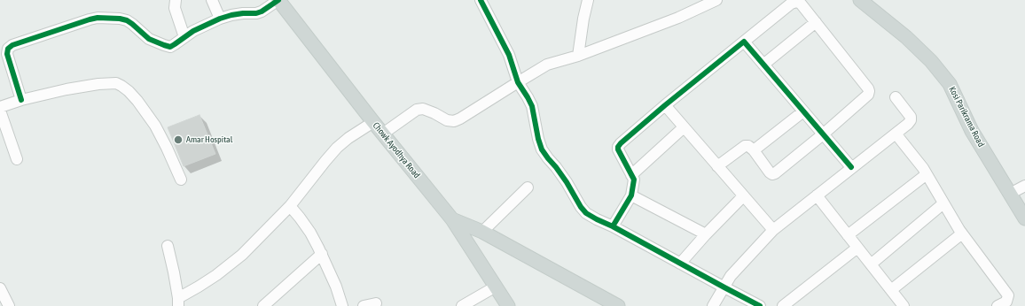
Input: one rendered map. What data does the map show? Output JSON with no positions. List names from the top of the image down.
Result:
{
  "streets": {
    "main road": ["Kosi Parikrama Road", "Chowk Ayodhya Road"]
  },
  "places": ["Amar Hospital"]
}
